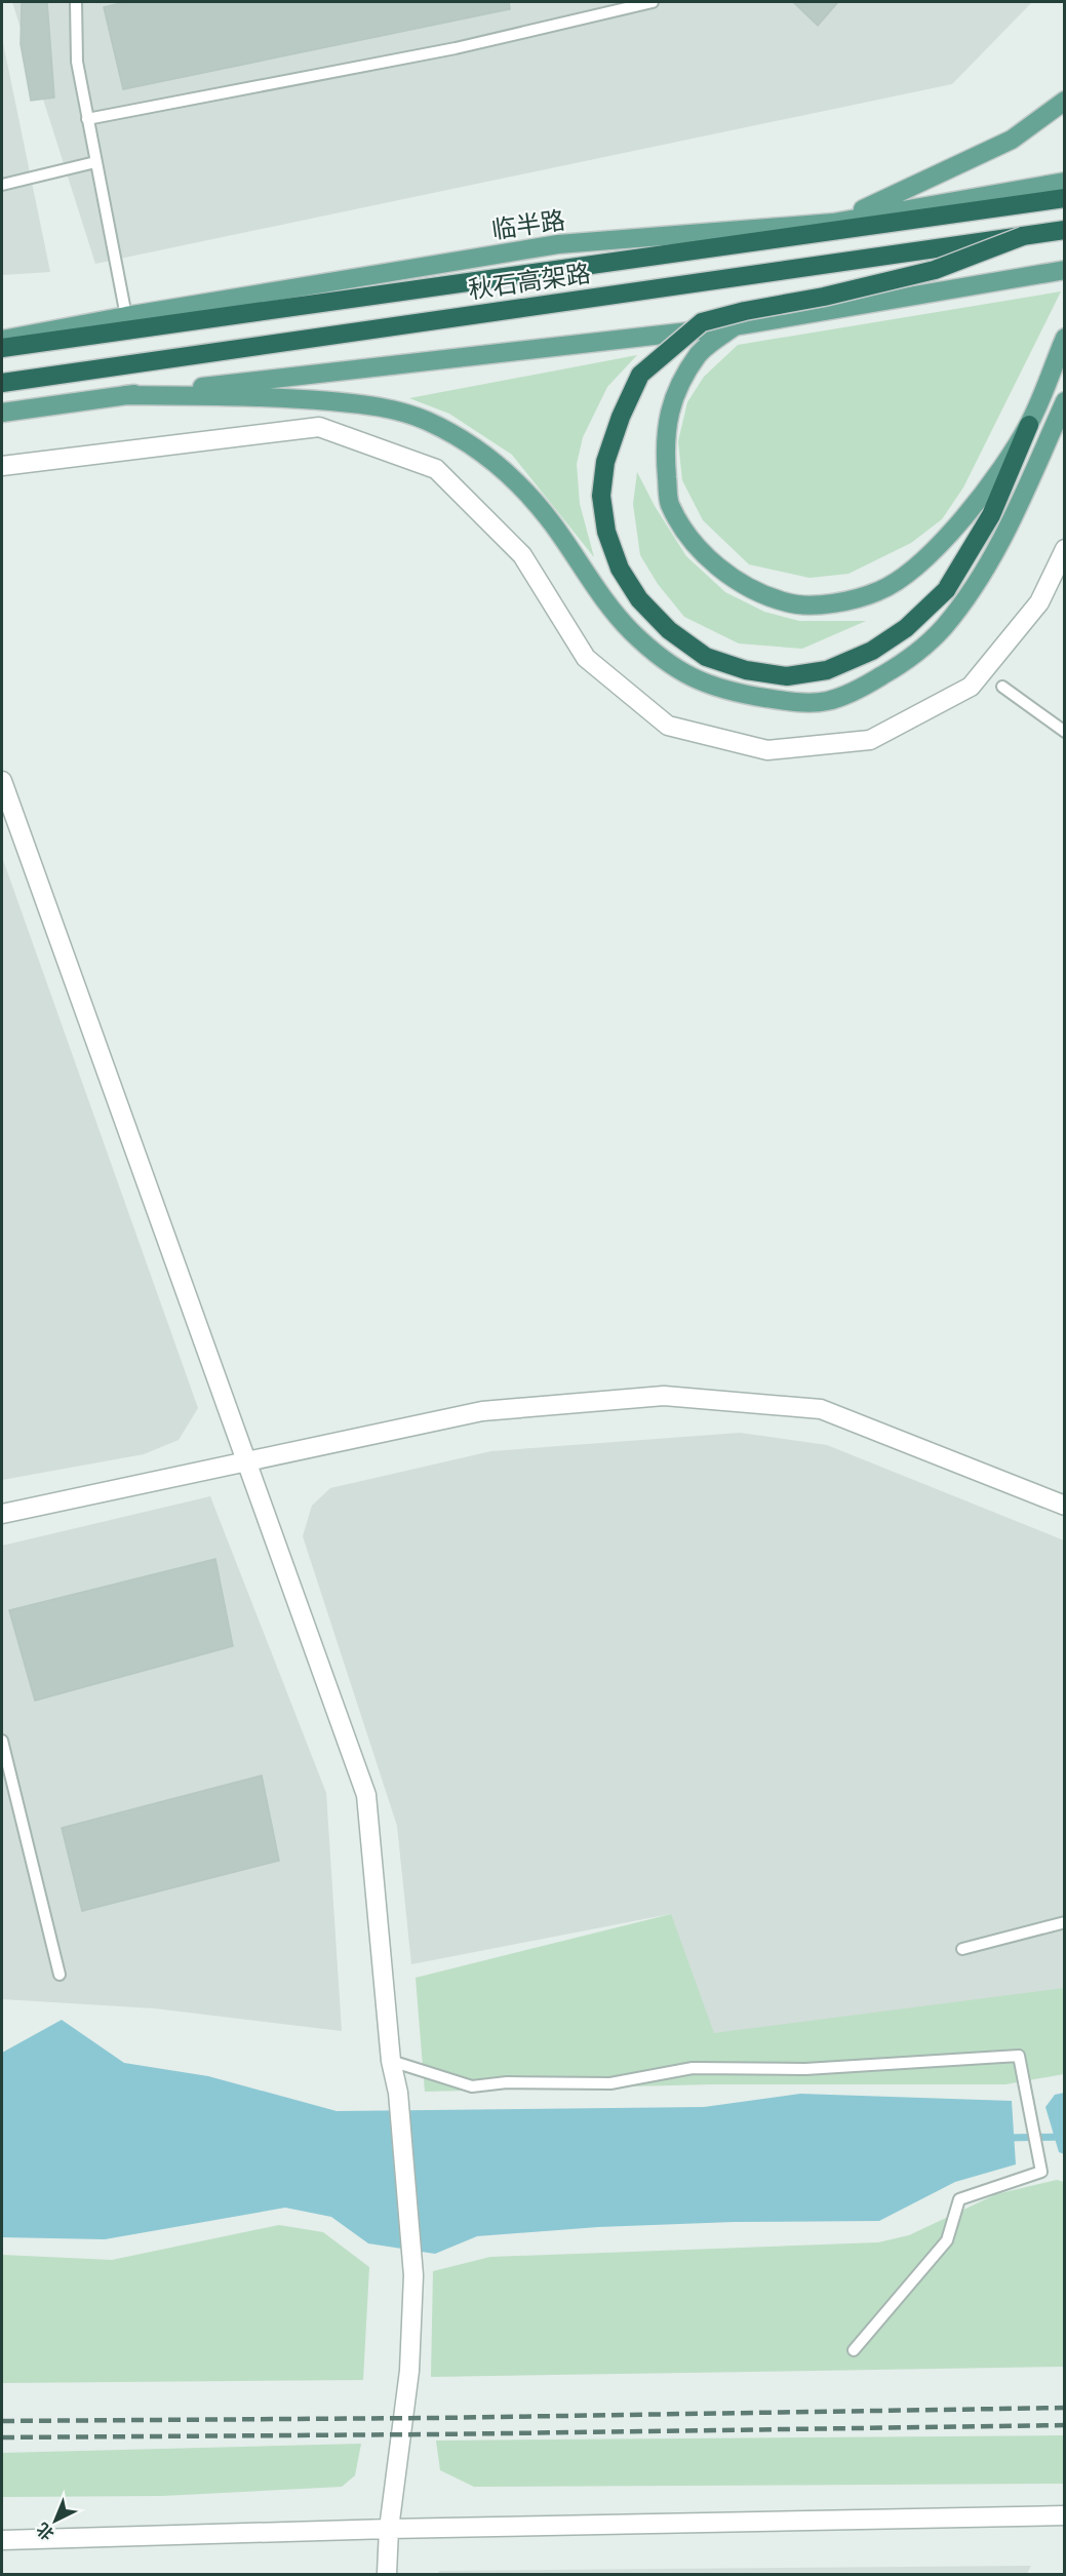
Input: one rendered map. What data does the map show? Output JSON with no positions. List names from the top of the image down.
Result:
{
  "streets": {
    "highway": ["秋石高架路"],
    "main road": ["临半路"]
  },
  "north": "bottom left"
}
